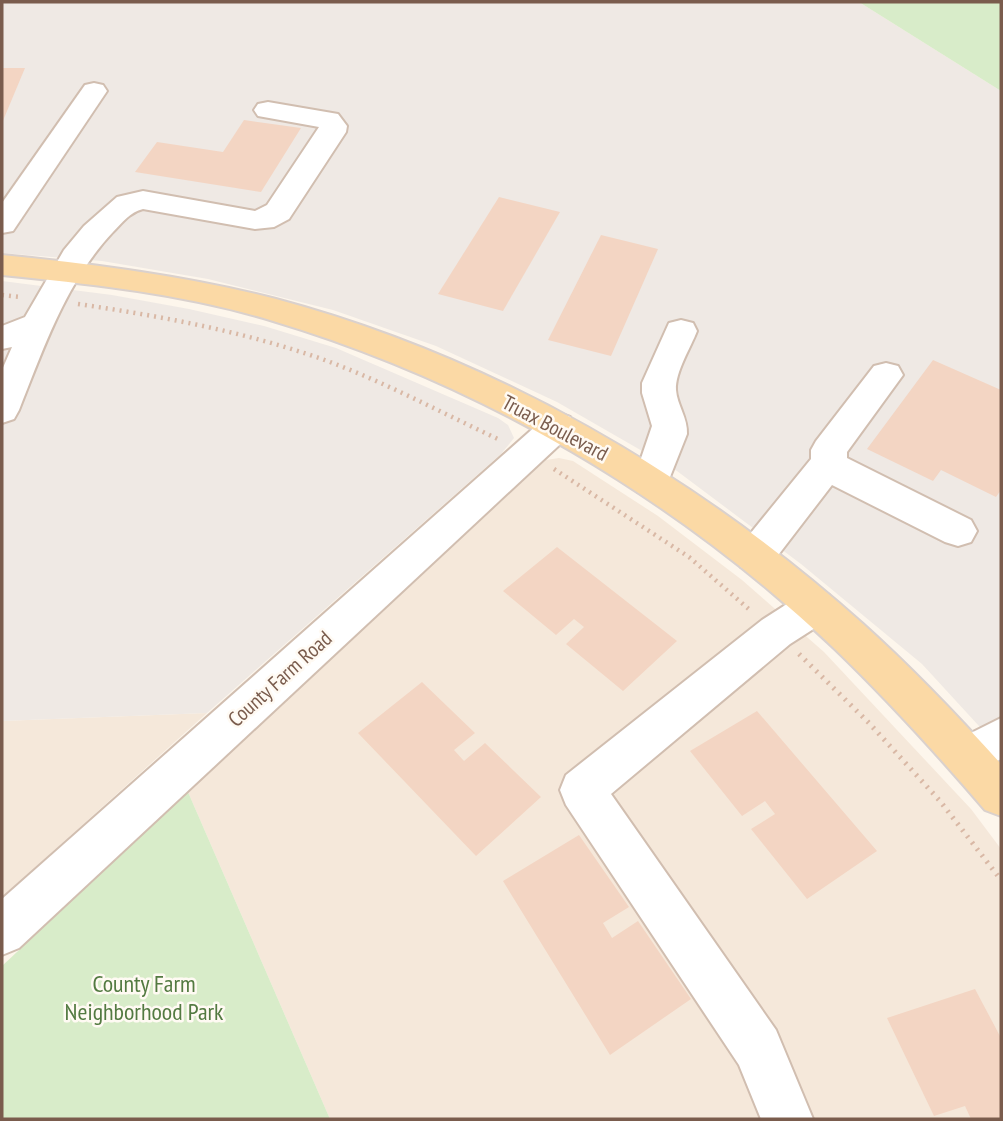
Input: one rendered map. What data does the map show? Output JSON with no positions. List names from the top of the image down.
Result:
{
  "streets": {
    "main road": ["Truax Boulevard"],
    "street": ["County Farm Road"]
  },
  "crossings": [
    ["Truax Boulevard", "County Farm Road"]
  ],
  "parks": ["County Farm Neighborhood Park"]
}
